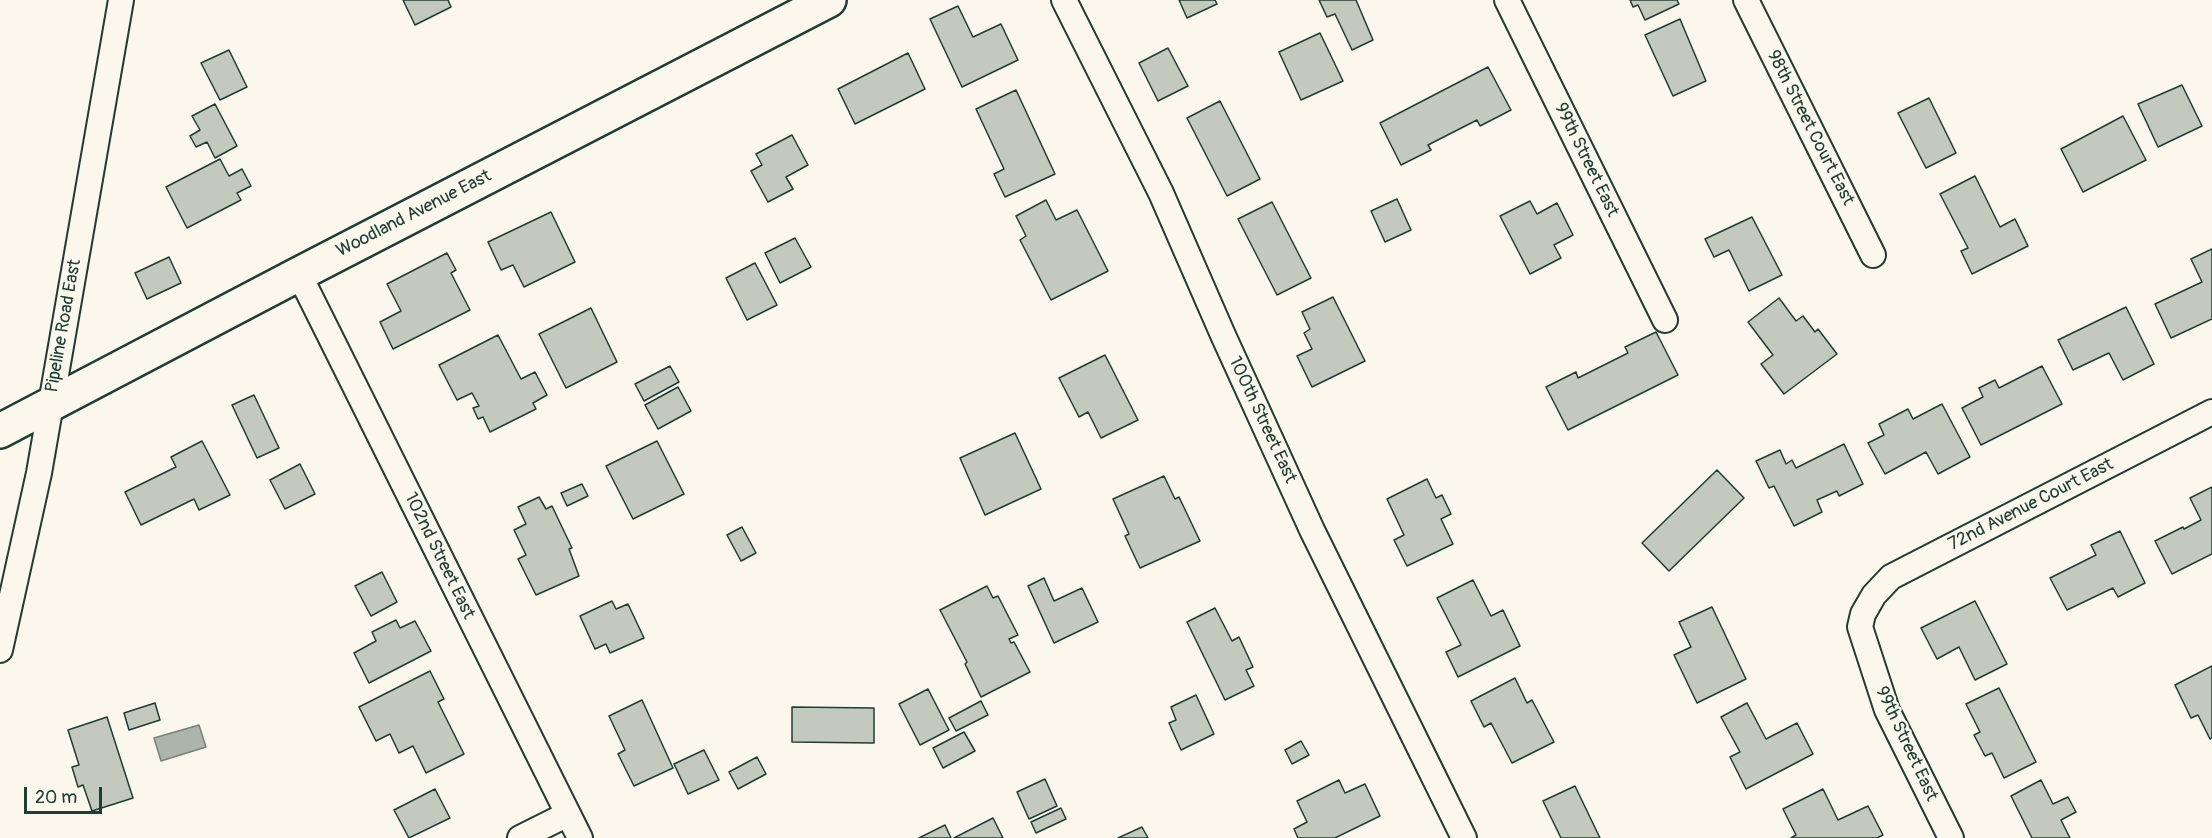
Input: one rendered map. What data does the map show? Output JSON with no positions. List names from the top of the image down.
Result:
{
  "streets": {
    "street": [
      "98th Street Court East",
      "99th Street East",
      "Woodland Avenue East",
      "Pipeline Road East",
      "100th Street East",
      "72nd Avenue Court East",
      "102nd Street East"
    ]
  },
  "crossings": [
    ["99th Street East", "72nd Avenue Court East"],
    ["Woodland Avenue East", "Pipeline Road East"],
    ["Woodland Avenue East", "102nd Street East"]
  ],
  "scale_bar": "20 m"
}
